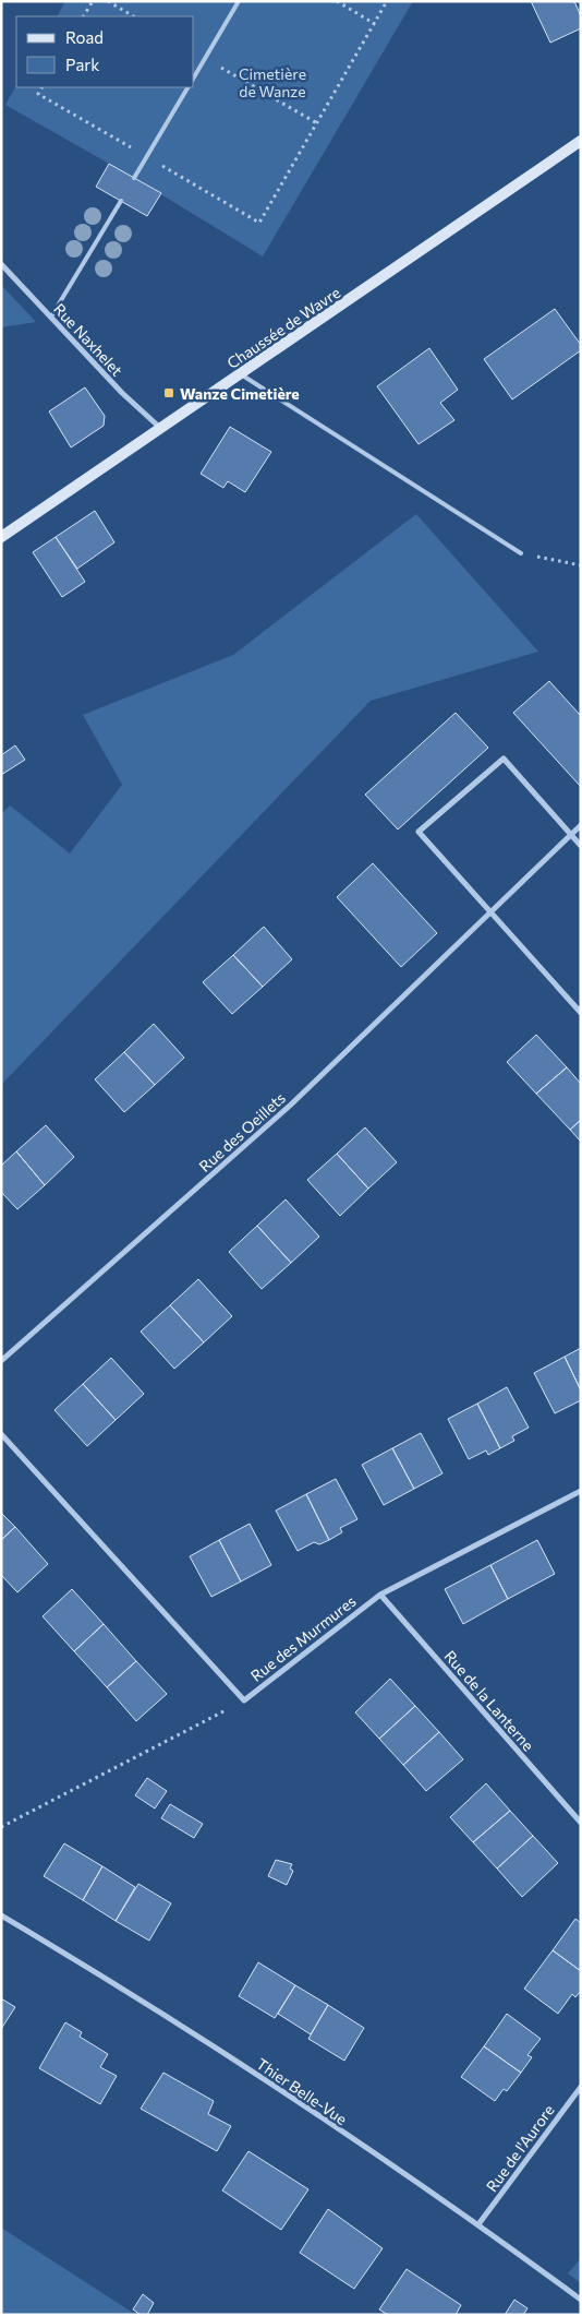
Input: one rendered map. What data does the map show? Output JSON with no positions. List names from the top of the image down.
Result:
{
  "streets": {
    "main road": ["Chaussée de Wavre"],
    "street": [
      "Rue Naxhelet",
      "Rue des Oeillets",
      "Rue des Murmures",
      "Rue de la Lanterne",
      "Thier Belle-Vue",
      "Rue de l'Aurore"
    ]
  },
  "crossings": [
    ["Chaussée de Wavre", "Rue Naxhelet"],
    ["Rue des Murmures", "Rue de la Lanterne"],
    ["Thier Belle-Vue", "Rue de l'Aurore"]
  ],
  "parks": ["Cimetière de Wanze"],
  "places": {
    "transit": ["Wanze Cimetière"]
  },
  "legend": ["Road", "Park"]
}
